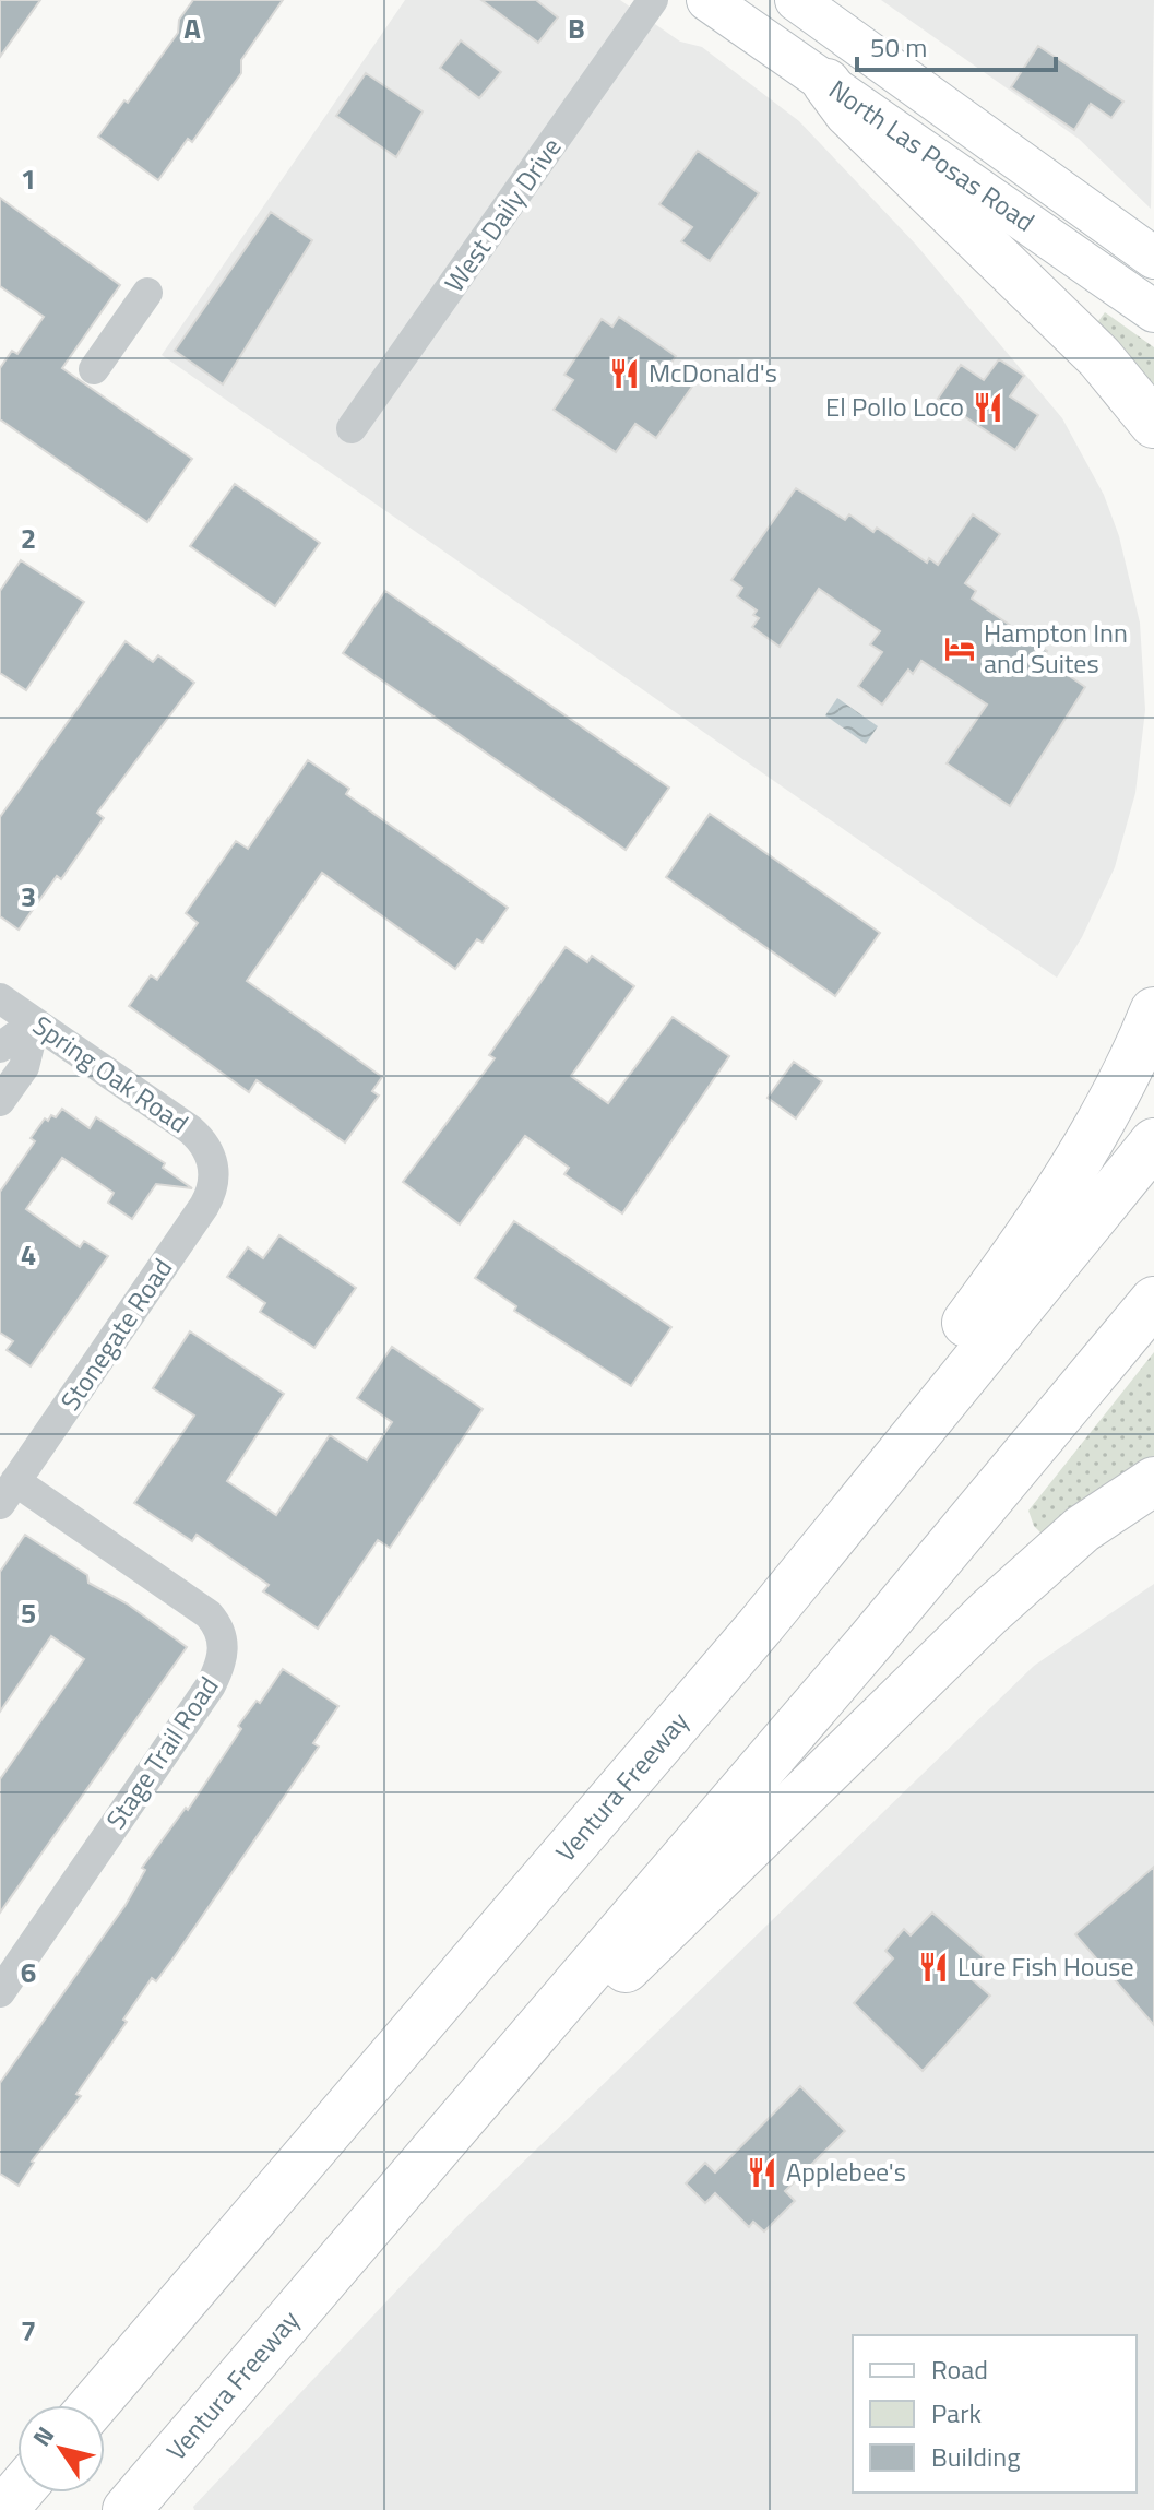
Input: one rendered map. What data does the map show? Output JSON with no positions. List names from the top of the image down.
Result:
{
  "streets": {
    "highway": ["Ventura Freeway"],
    "main road": ["North Las Posas Road"],
    "street": [
      "West Daily Drive",
      "Spring Oak Road",
      "Stonegate Road",
      "Stage Trail Road"
    ]
  },
  "crossings": [
    ["Spring Oak Road", "Stonegate Road"],
    ["Stonegate Road", "Stage Trail Road"]
  ],
  "places": {
    "restaurant": [
      "McDonald's",
      "El Pollo Loco",
      "Lure Fish House",
      "Applebee's"
    ],
    "hotel": ["Hampton Inn and Suites"]
  },
  "legend": ["Road", "Park", "Building"],
  "scale_bar": "50 m",
  "north": "top left",
  "grid": {
    "columns": ["A", "B"],
    "rows": [
      "1",
      "2",
      "3",
      "4",
      "5",
      "6",
      "7"
    ]
  }
}
